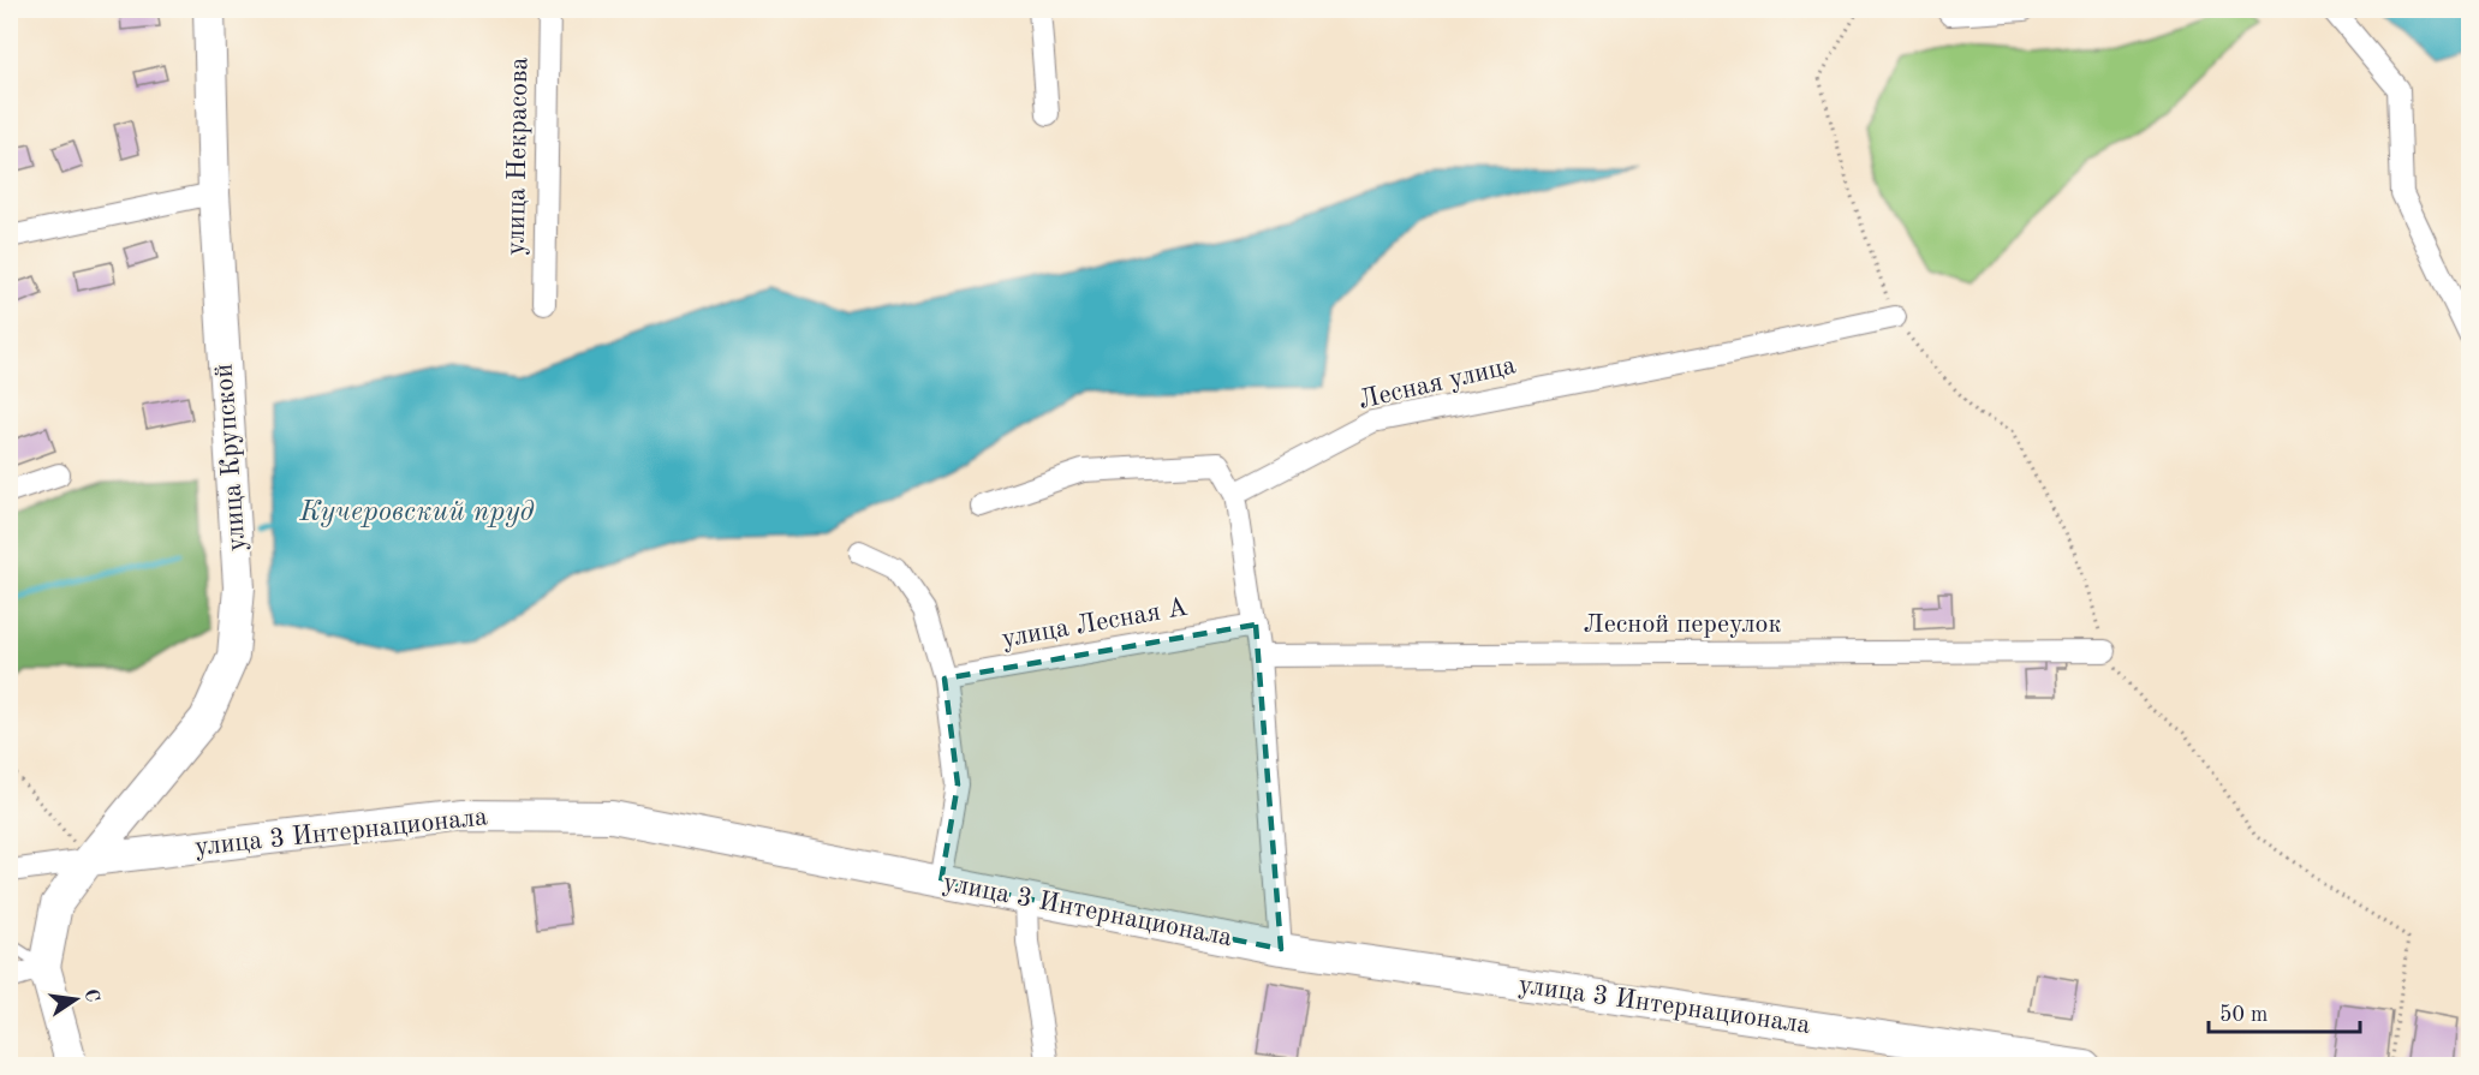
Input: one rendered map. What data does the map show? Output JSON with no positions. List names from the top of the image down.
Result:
{
  "streets": {
    "street": [
      "улица Некрасова",
      "Лесная улица",
      "улица Крупской",
      "улица Лесная А",
      "Лесной переулок",
      "улица 3 Интернационала"
    ]
  },
  "crossings": [
    ["улица Крупской", "улица 3 Интернационала"]
  ],
  "water": ["Кучеровский пруд"],
  "scale_bar": "50 m",
  "north": "right"
}
